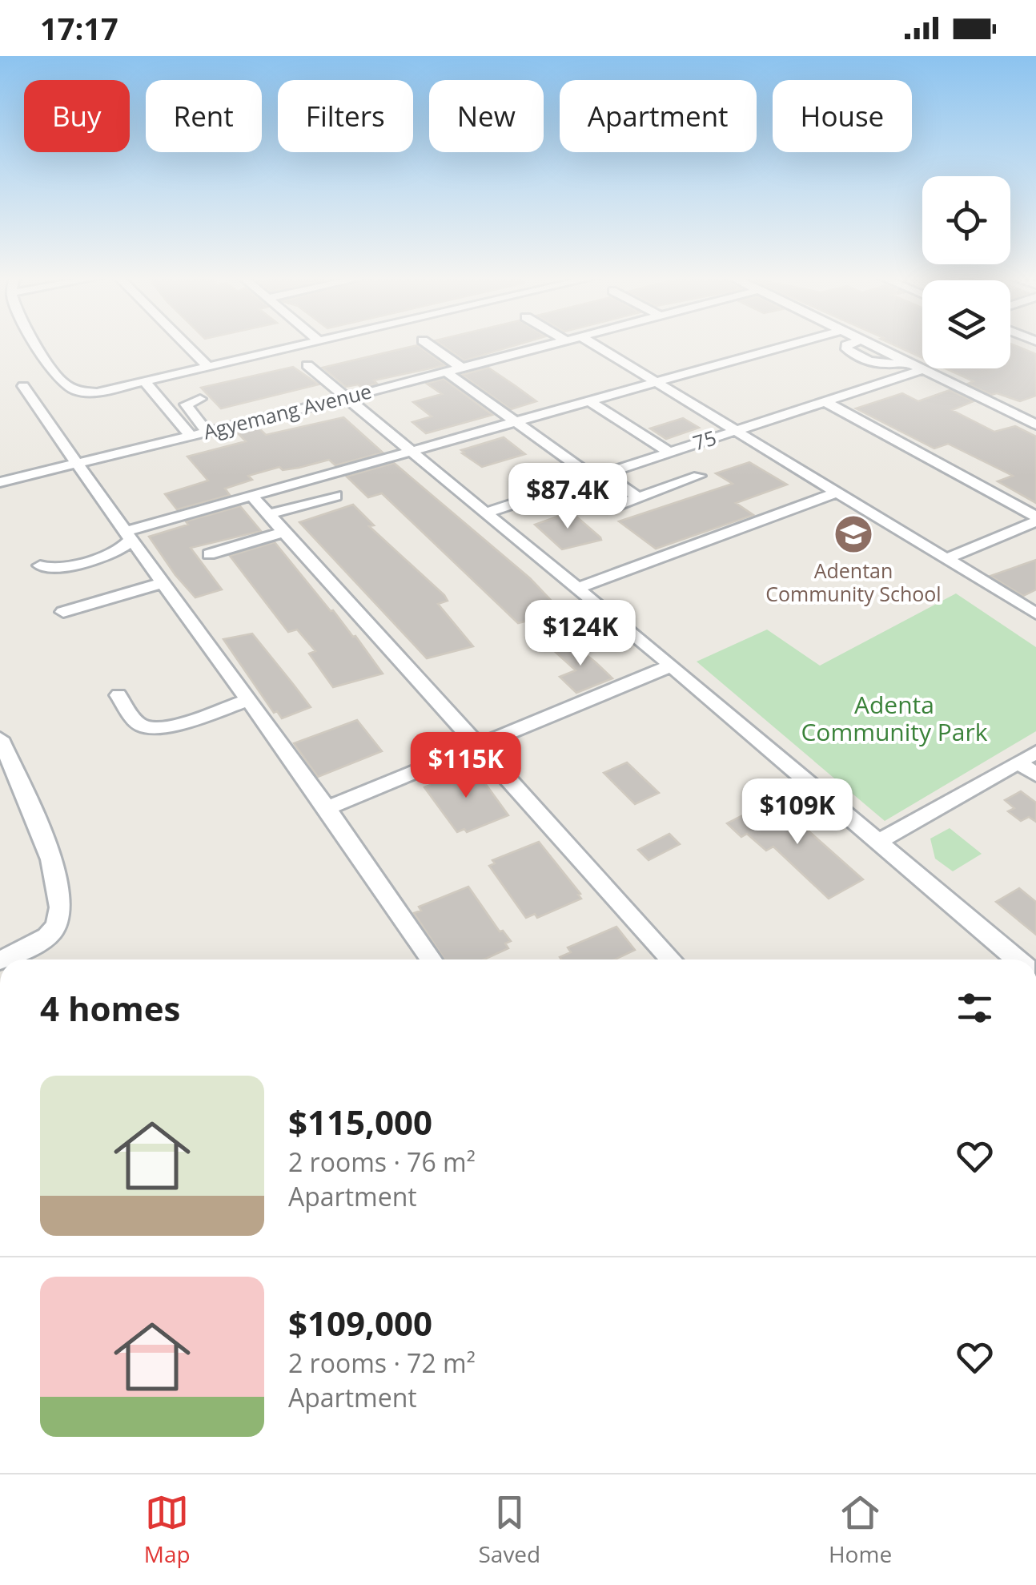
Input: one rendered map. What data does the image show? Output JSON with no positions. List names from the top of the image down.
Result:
{
  "streets": {
    "street": ["Agyemang Avenue", "75"]
  },
  "parks": ["Adenta Community Park"],
  "places": {
    "school or university": ["Adentan Community School"]
  },
  "page": {
    "status": "17:17",
    "chip": [
      "Buy",
      "Rent",
      "Filters",
      "New",
      "Apartment",
      "House"
    ],
    "price": [
      "$87.4K",
      "$124K",
      "$115K",
      "$109K"
    ],
    "heading": "4 homes",
    "list": [
      {
        "name": "$115,000",
        "note": "2 rooms · 76 m² · Apartment"
      },
      {
        "name": "$109,000",
        "note": "2 rooms · 72 m² · Apartment"
      }
    ],
    "tabs": ["Map", "Saved", "Home"]
  }
}
